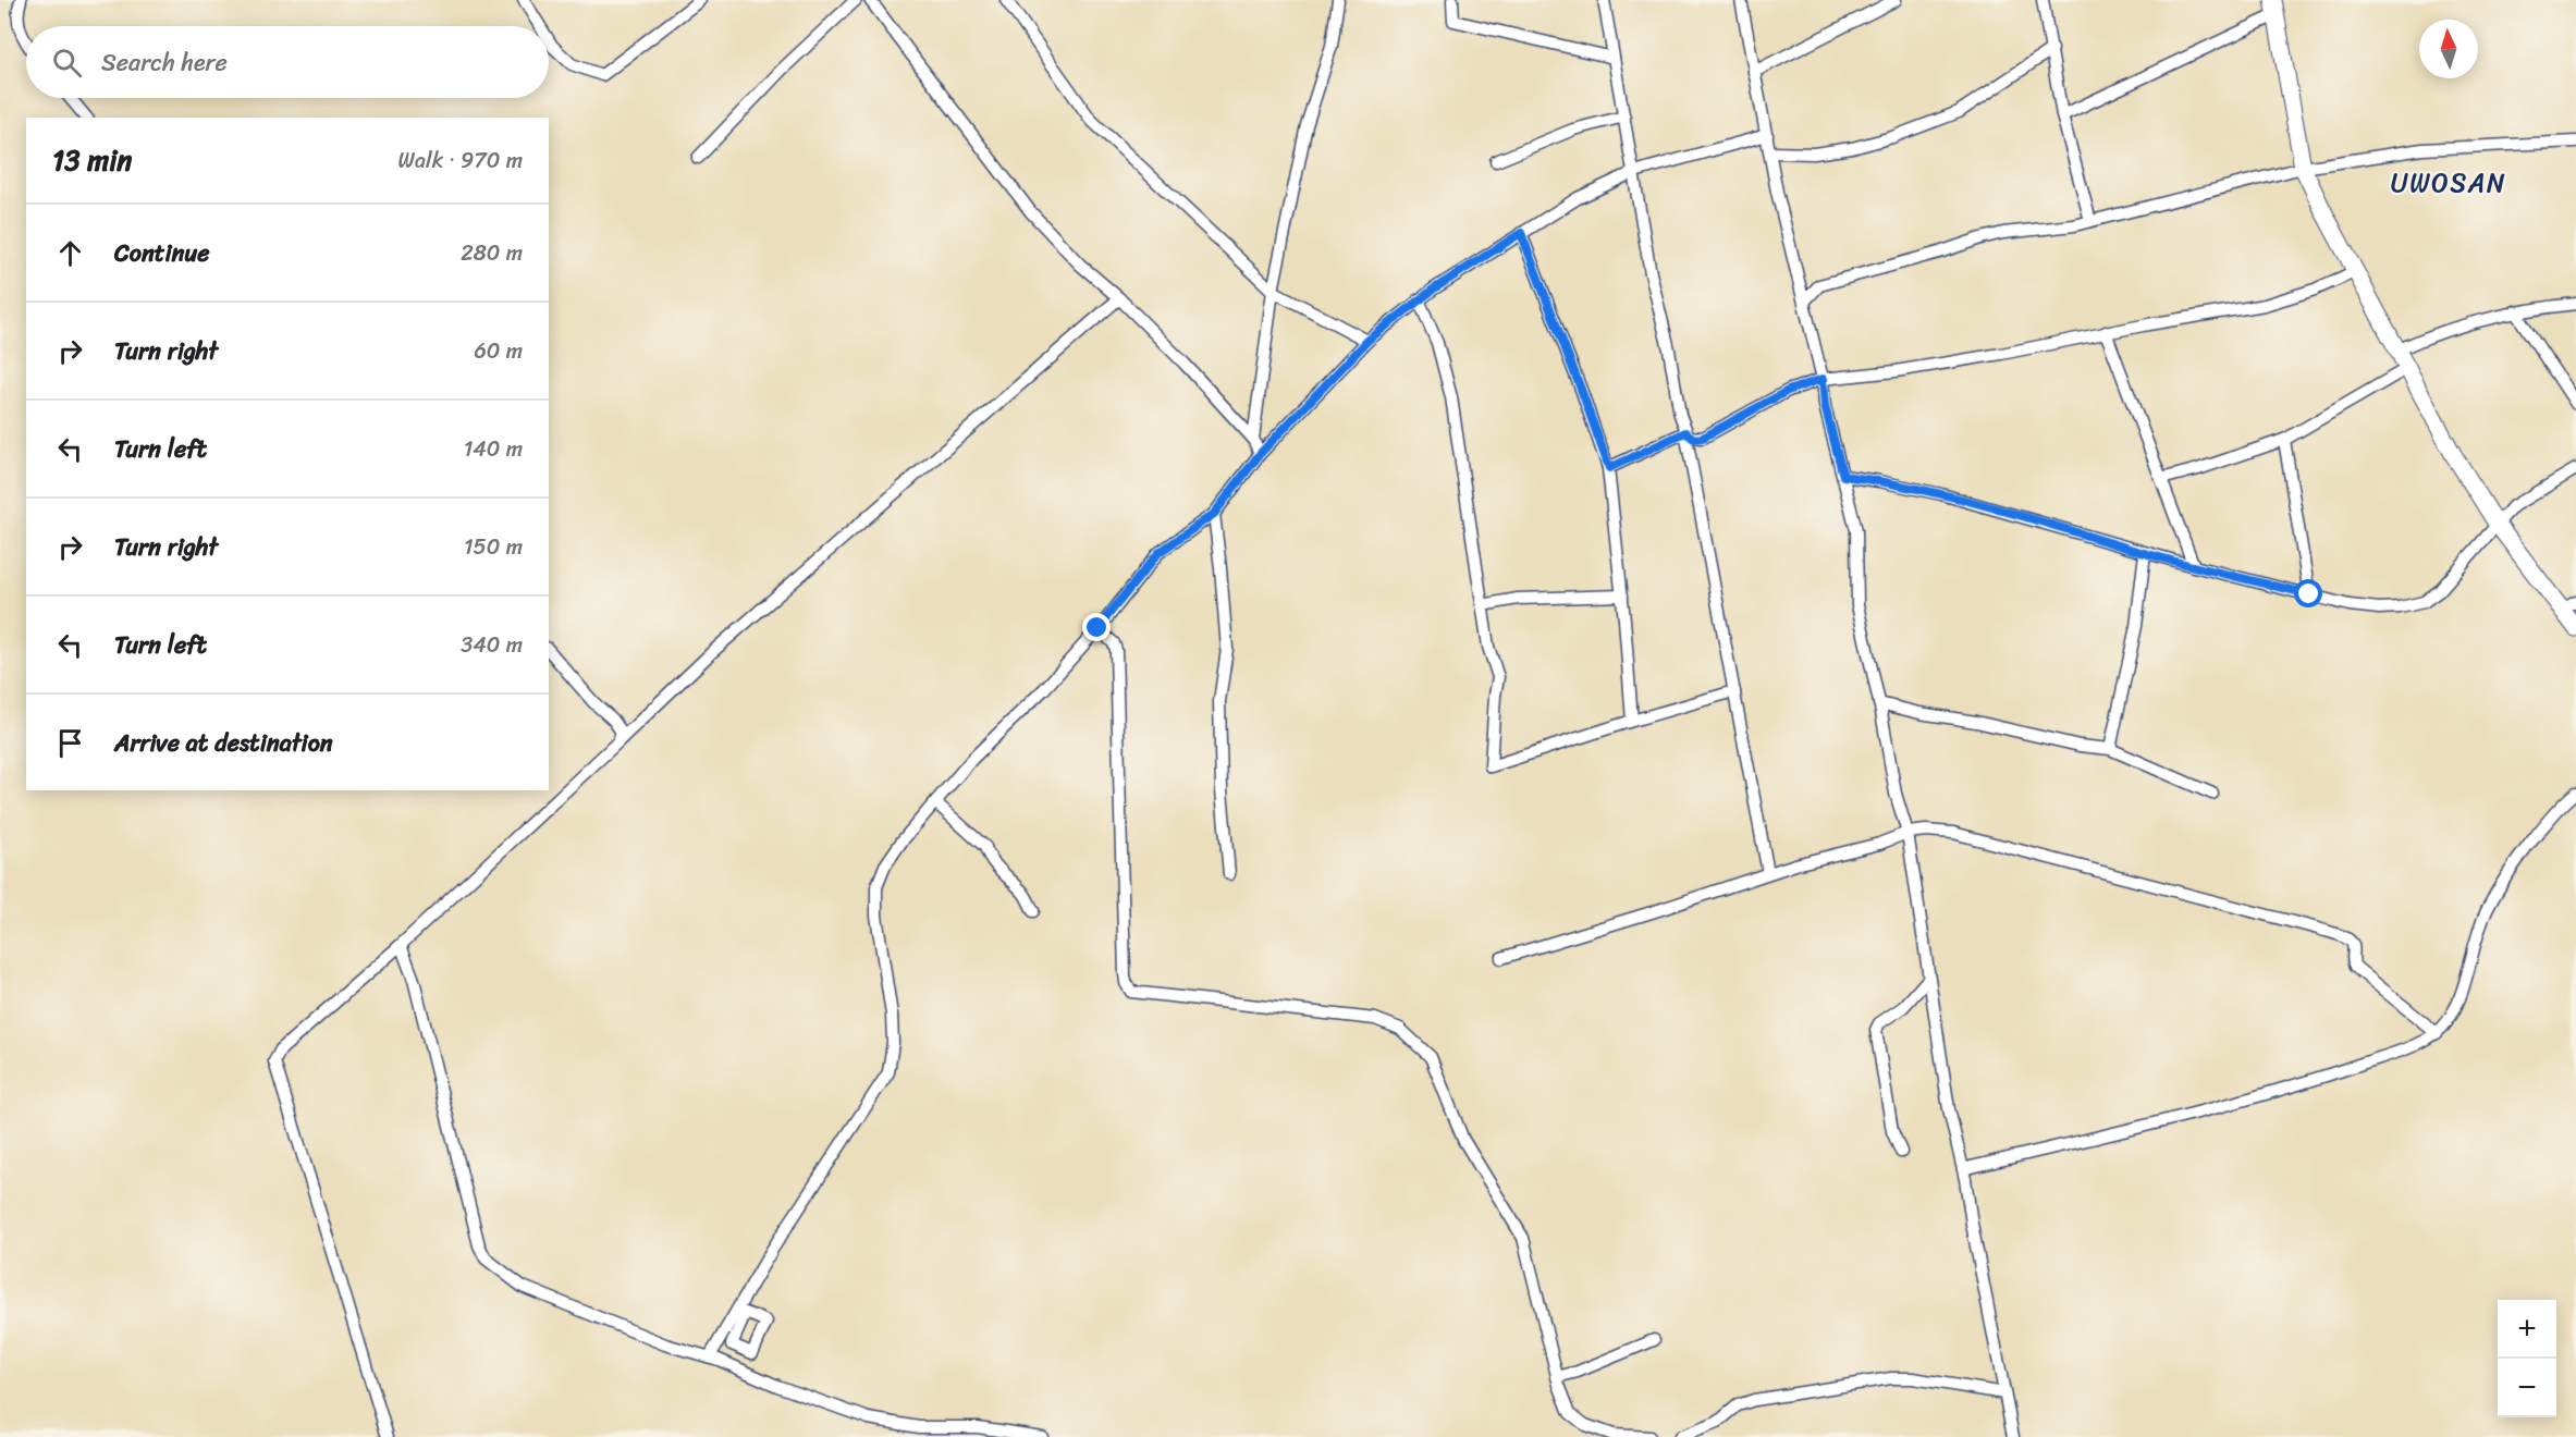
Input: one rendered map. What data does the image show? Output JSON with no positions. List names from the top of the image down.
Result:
{
  "districts": ["UWOSAN"],
  "north": "top",
  "page": {
    "search": "Search here",
    "heading": ["13 min", "Walk · 970 m"],
    "list": [
      ["Continue", "280 m"],
      ["Turn right", "60 m"],
      ["Turn left", "140 m"],
      ["Turn right", "150 m"],
      ["Turn left", "340 m"],
      "Arrive at destination"
    ],
    "map_buttons": ["+", "−"]
  }
}
